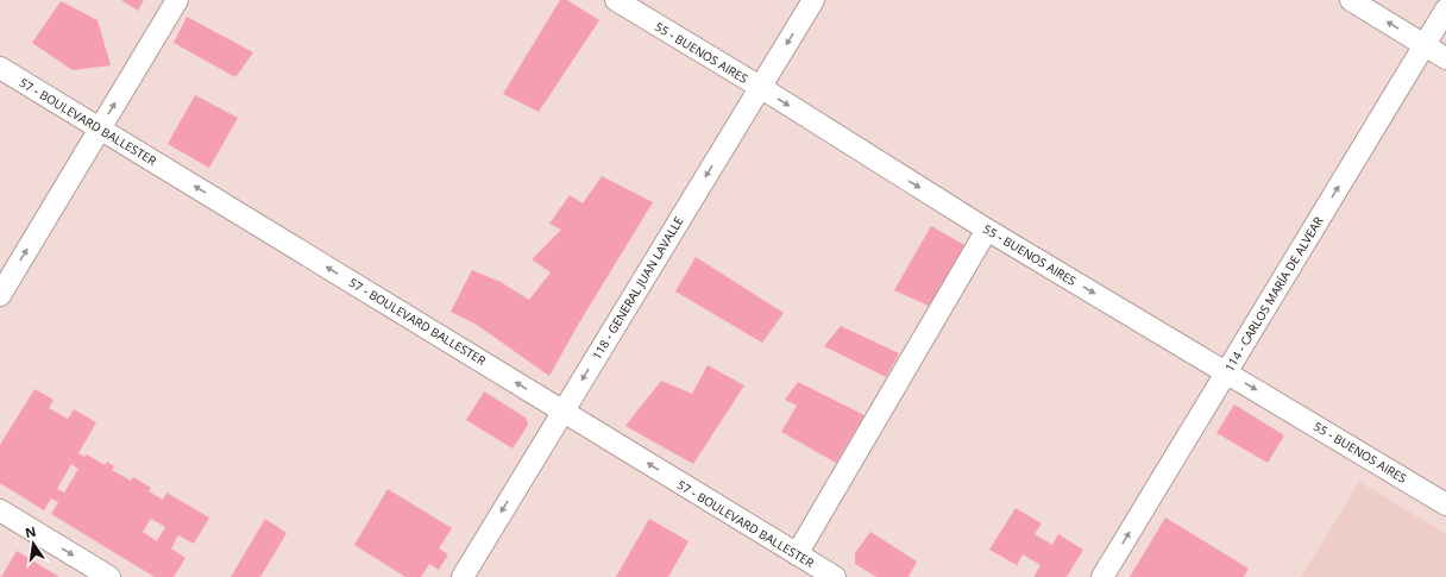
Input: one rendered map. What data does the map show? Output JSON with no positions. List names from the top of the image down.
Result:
{
  "streets": {
    "street": [
      "55 - BUENOS AIRES",
      "57 - BOULEVARD BALLESTER",
      "118 - GENERAL JUAN LAVALLE",
      "114 - CARLOS MARÍA DE ALVEAR"
    ]
  },
  "crossings": [
    ["55 - BUENOS AIRES", "118 - GENERAL JUAN LAVALLE"],
    ["55 - BUENOS AIRES", "114 - CARLOS MARÍA DE ALVEAR"],
    ["57 - BOULEVARD BALLESTER", "118 - GENERAL JUAN LAVALLE"]
  ],
  "one_way": [
    "55 - BUENOS AIRES",
    "57 - BOULEVARD BALLESTER",
    "118 - GENERAL JUAN LAVALLE",
    "114 - CARLOS MARÍA DE ALVEAR"
  ],
  "north": "top"
}
